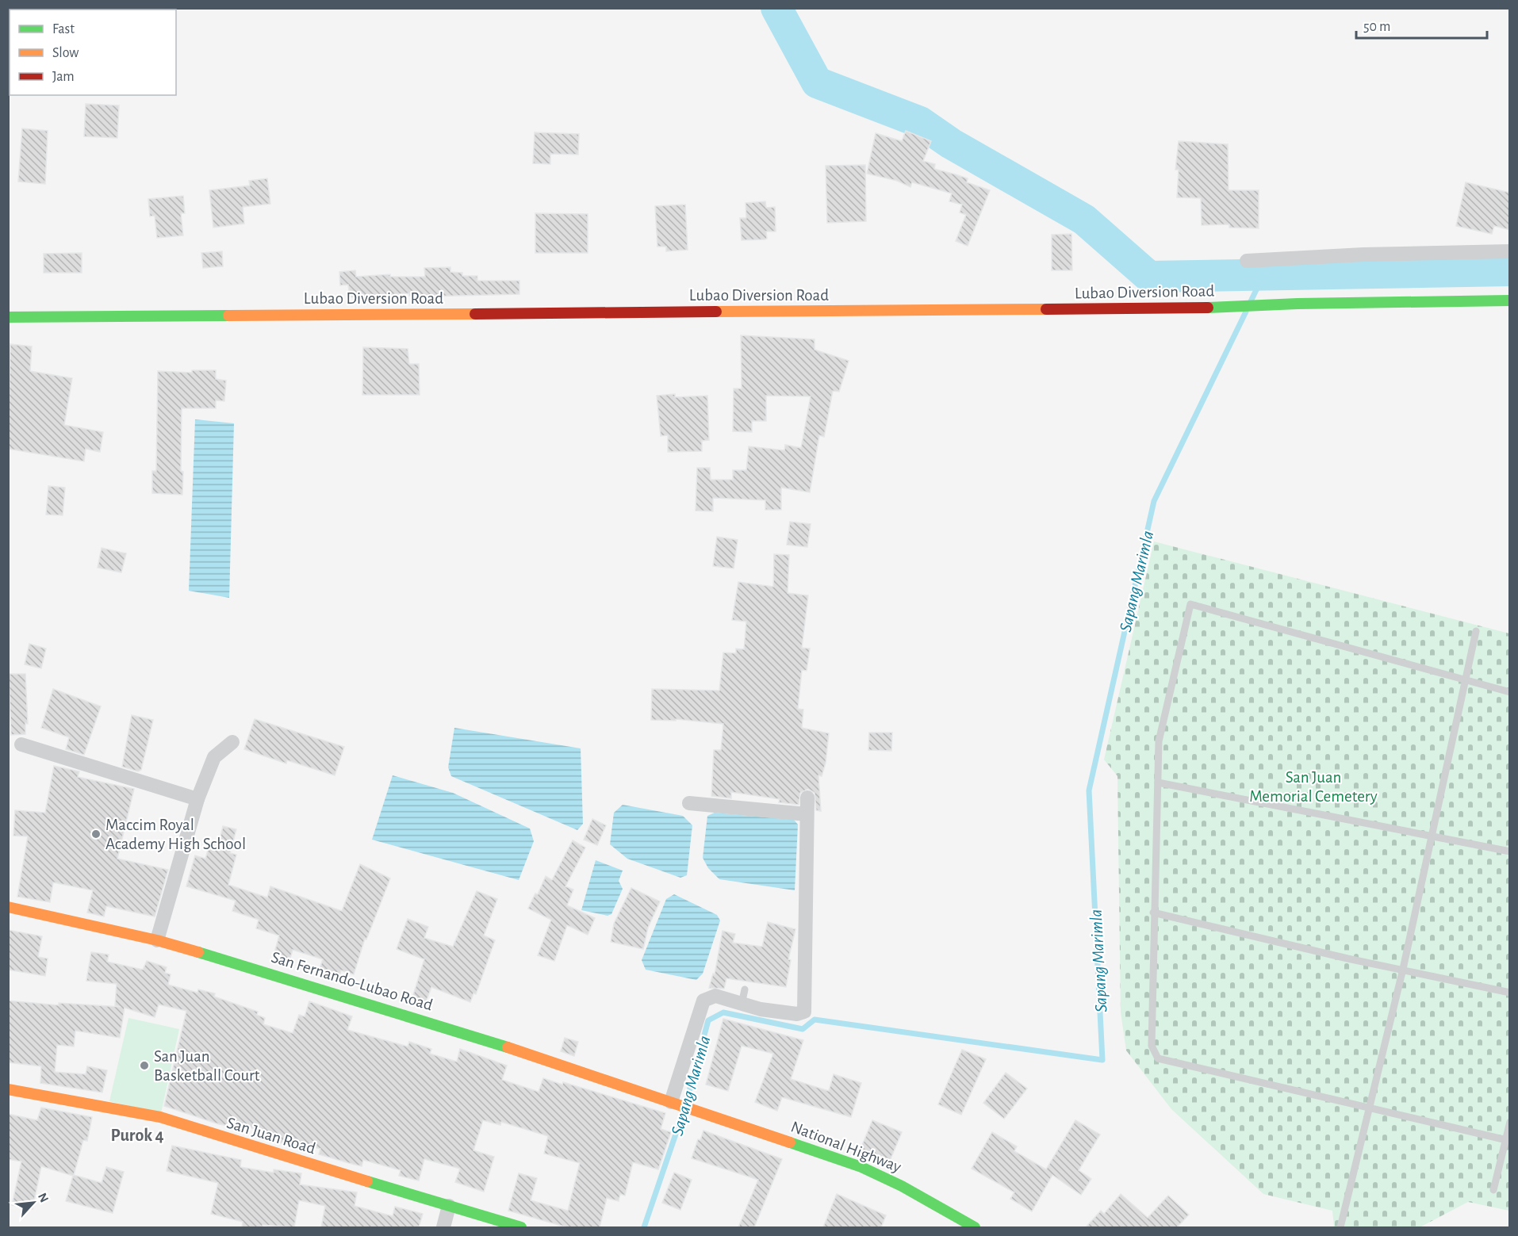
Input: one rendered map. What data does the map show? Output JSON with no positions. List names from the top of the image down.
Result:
{
  "streets": {
    "street": [
      "Lubao Diversion Road",
      "San Fernando-Lubao Road",
      "San Juan Road",
      "National Highway"
    ]
  },
  "crossings": [
    ["San Fernando-Lubao Road", "National Highway"]
  ],
  "districts": ["Purok 4"],
  "water": ["Sapang Marimla"],
  "parks": ["San Juan Memorial Cemetery"],
  "places": ["Maccim Royal Academy High School", "San Juan Basketball Court"],
  "legend": ["Fast", "Slow", "Jam"],
  "scale_bar": "50 m",
  "north": "top right"
}
